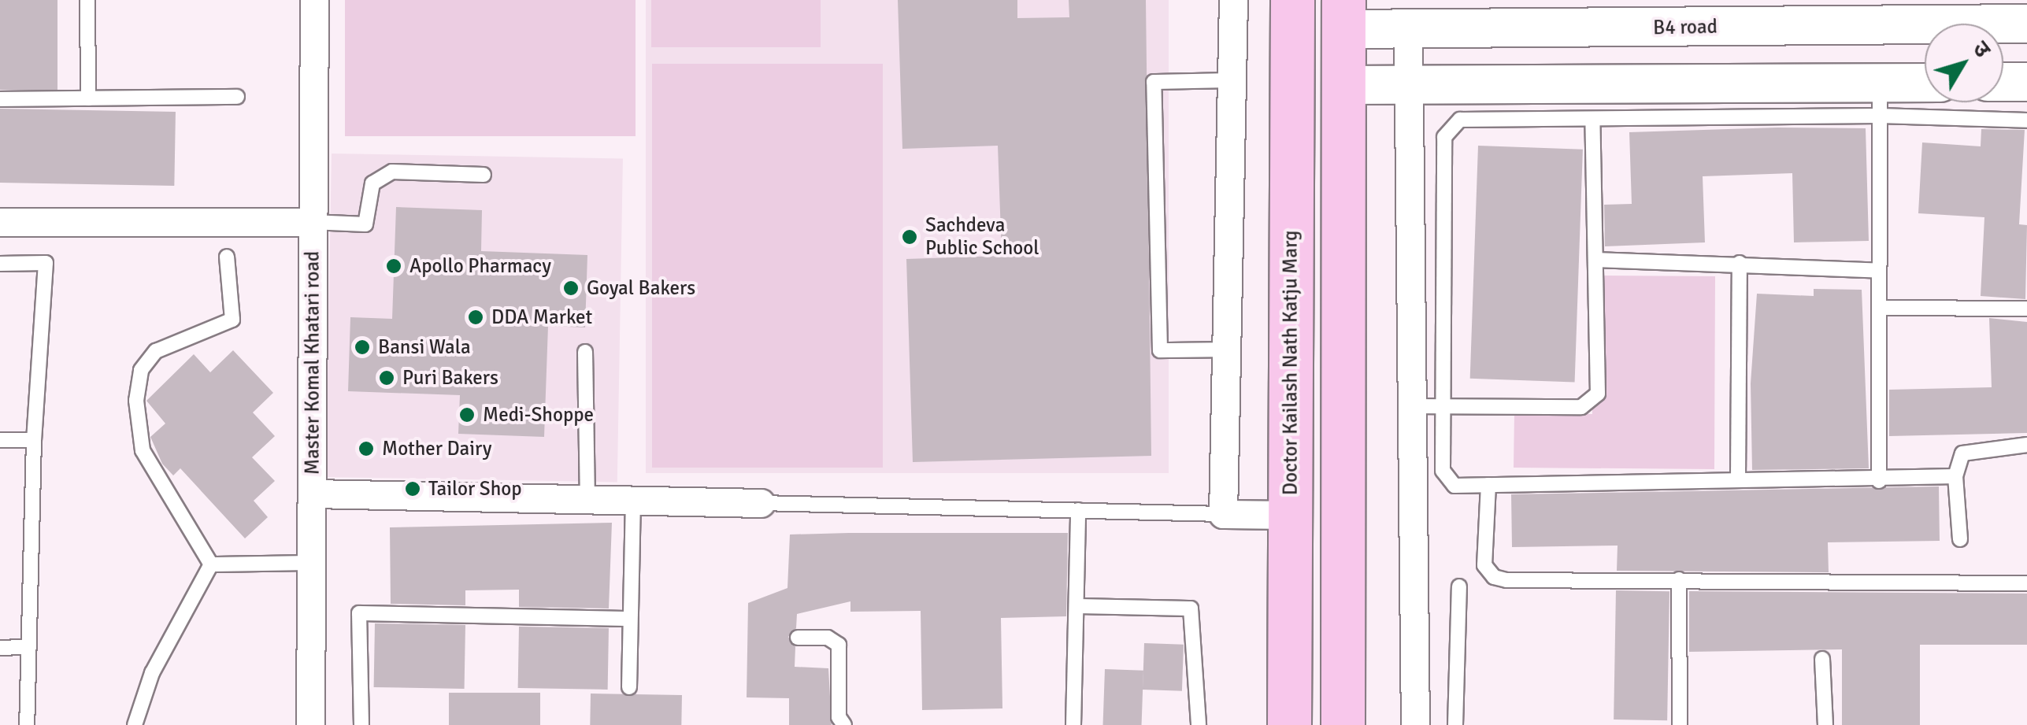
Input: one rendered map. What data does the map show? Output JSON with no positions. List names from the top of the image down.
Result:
{
  "streets": {
    "main road": ["Doctor Kailash Nath Katju Marg"],
    "street": ["B4 road", "Master Komal Khatari road"]
  },
  "places": [
    "Sachdeva Public School",
    "Apollo Pharmacy",
    "Goyal Bakers",
    "DDA Market",
    "Bansi Wala",
    "Puri Bakers",
    "Medi-Shoppe",
    "Mother Dairy",
    "Tailor Shop"
  ],
  "north": "top right"
}
